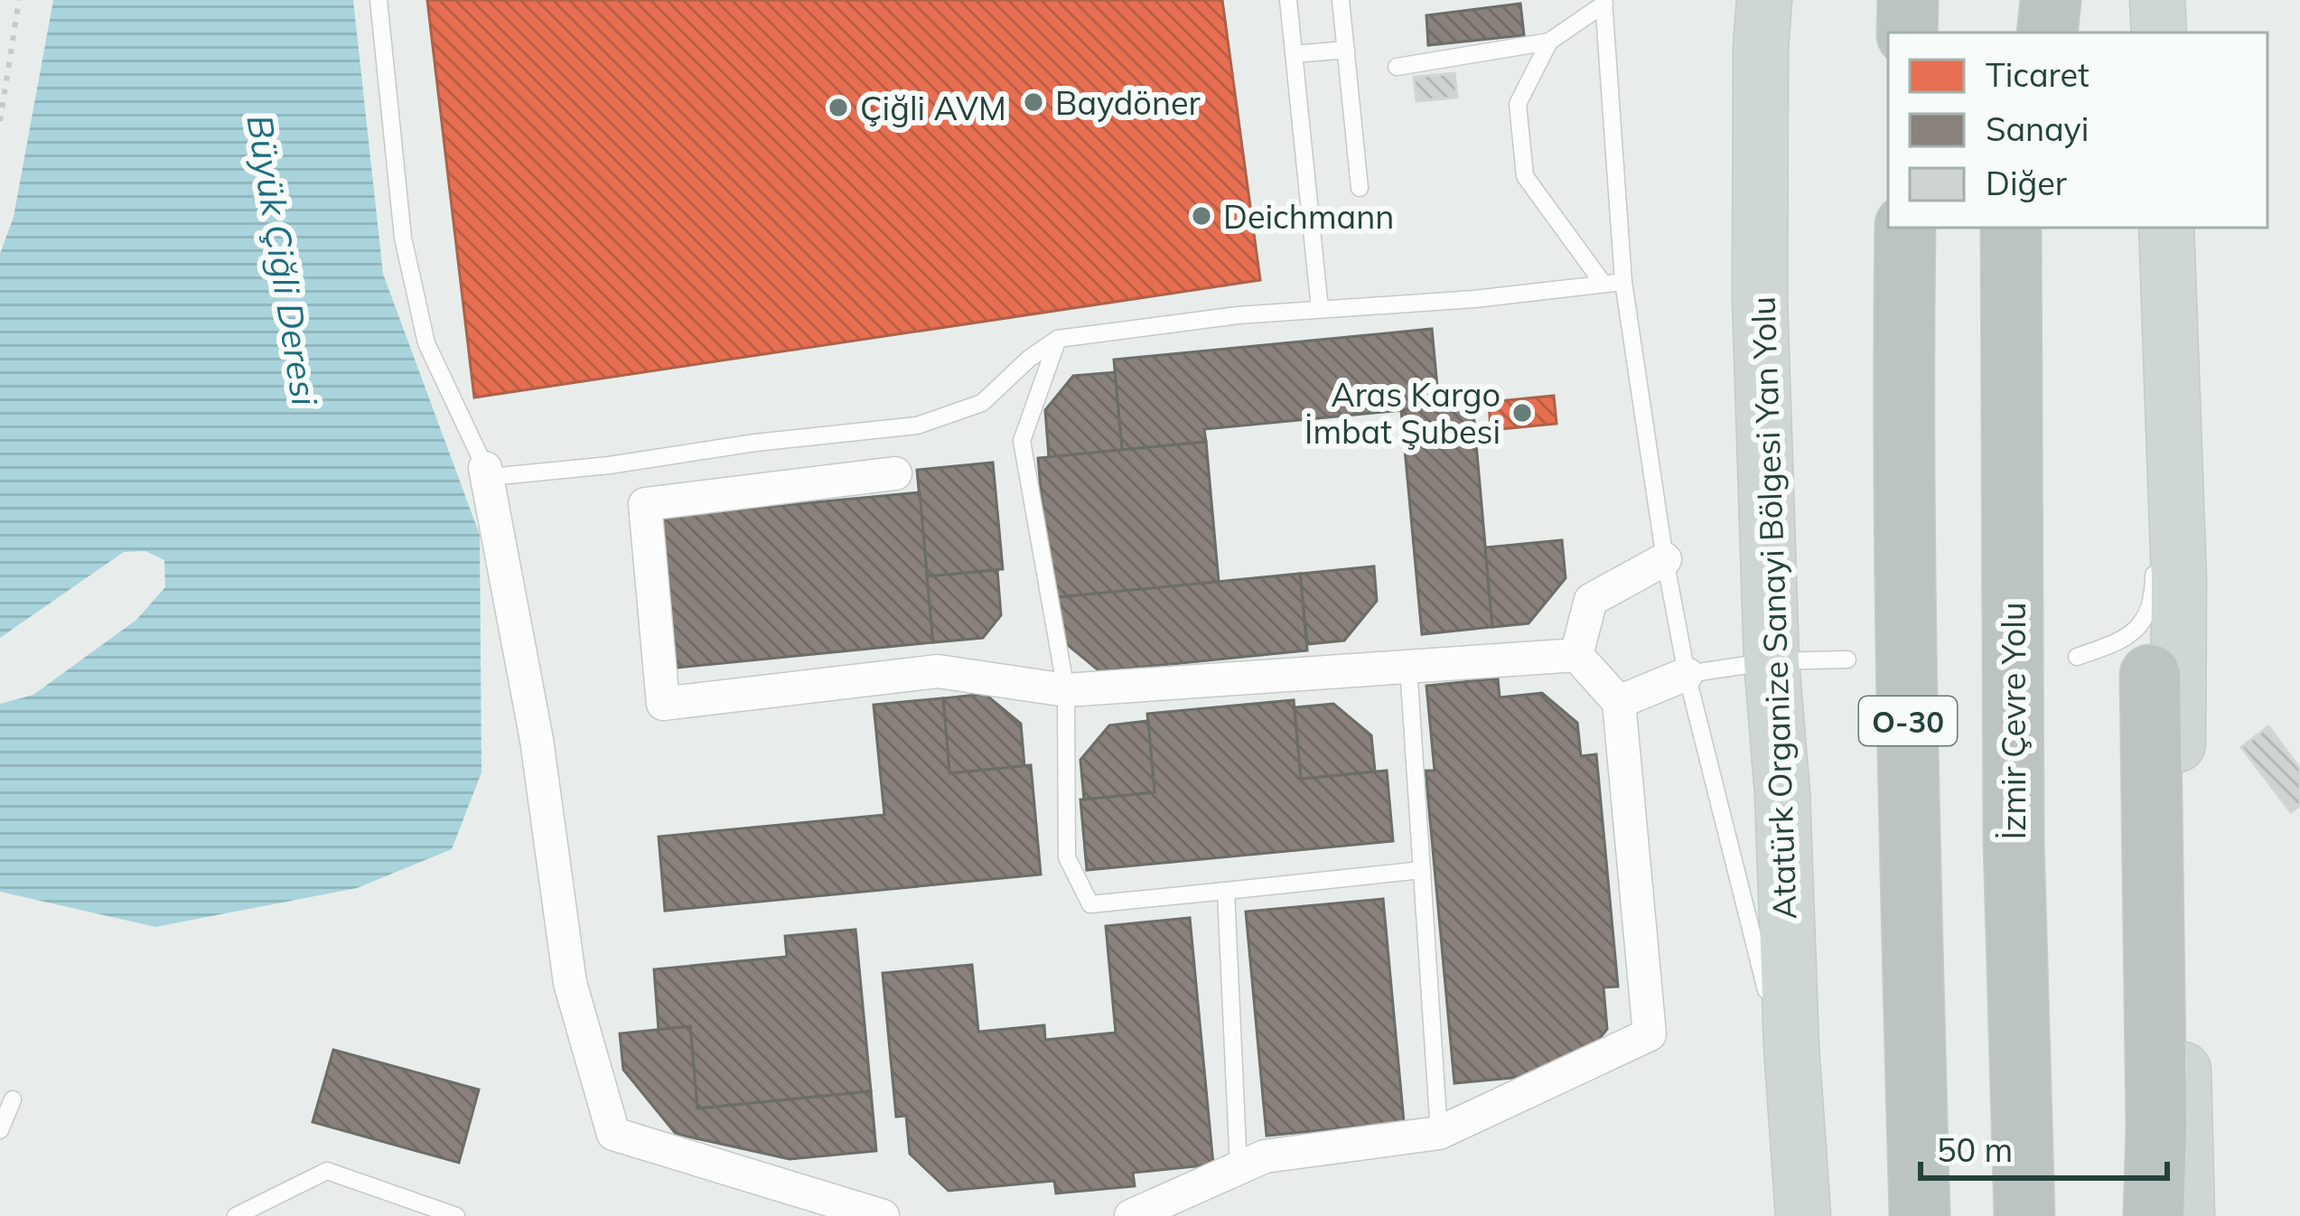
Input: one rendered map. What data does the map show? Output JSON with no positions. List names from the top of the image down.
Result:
{
  "streets": {
    "highway": ["O-30", "İzmir Çevre Yolu"],
    "main road": ["Atatürk Organize Sanayi Bölgesi Yan Yolu"]
  },
  "water": ["Büyük Çiğli Deresi"],
  "places": [
    "Baydöner",
    "Çiğli AVM",
    "Deichmann",
    "Aras Kargo İmbat Şubesi"
  ],
  "legend": ["Ticaret", "Sanayi", "Diğer"],
  "scale_bar": "50 m"
}
